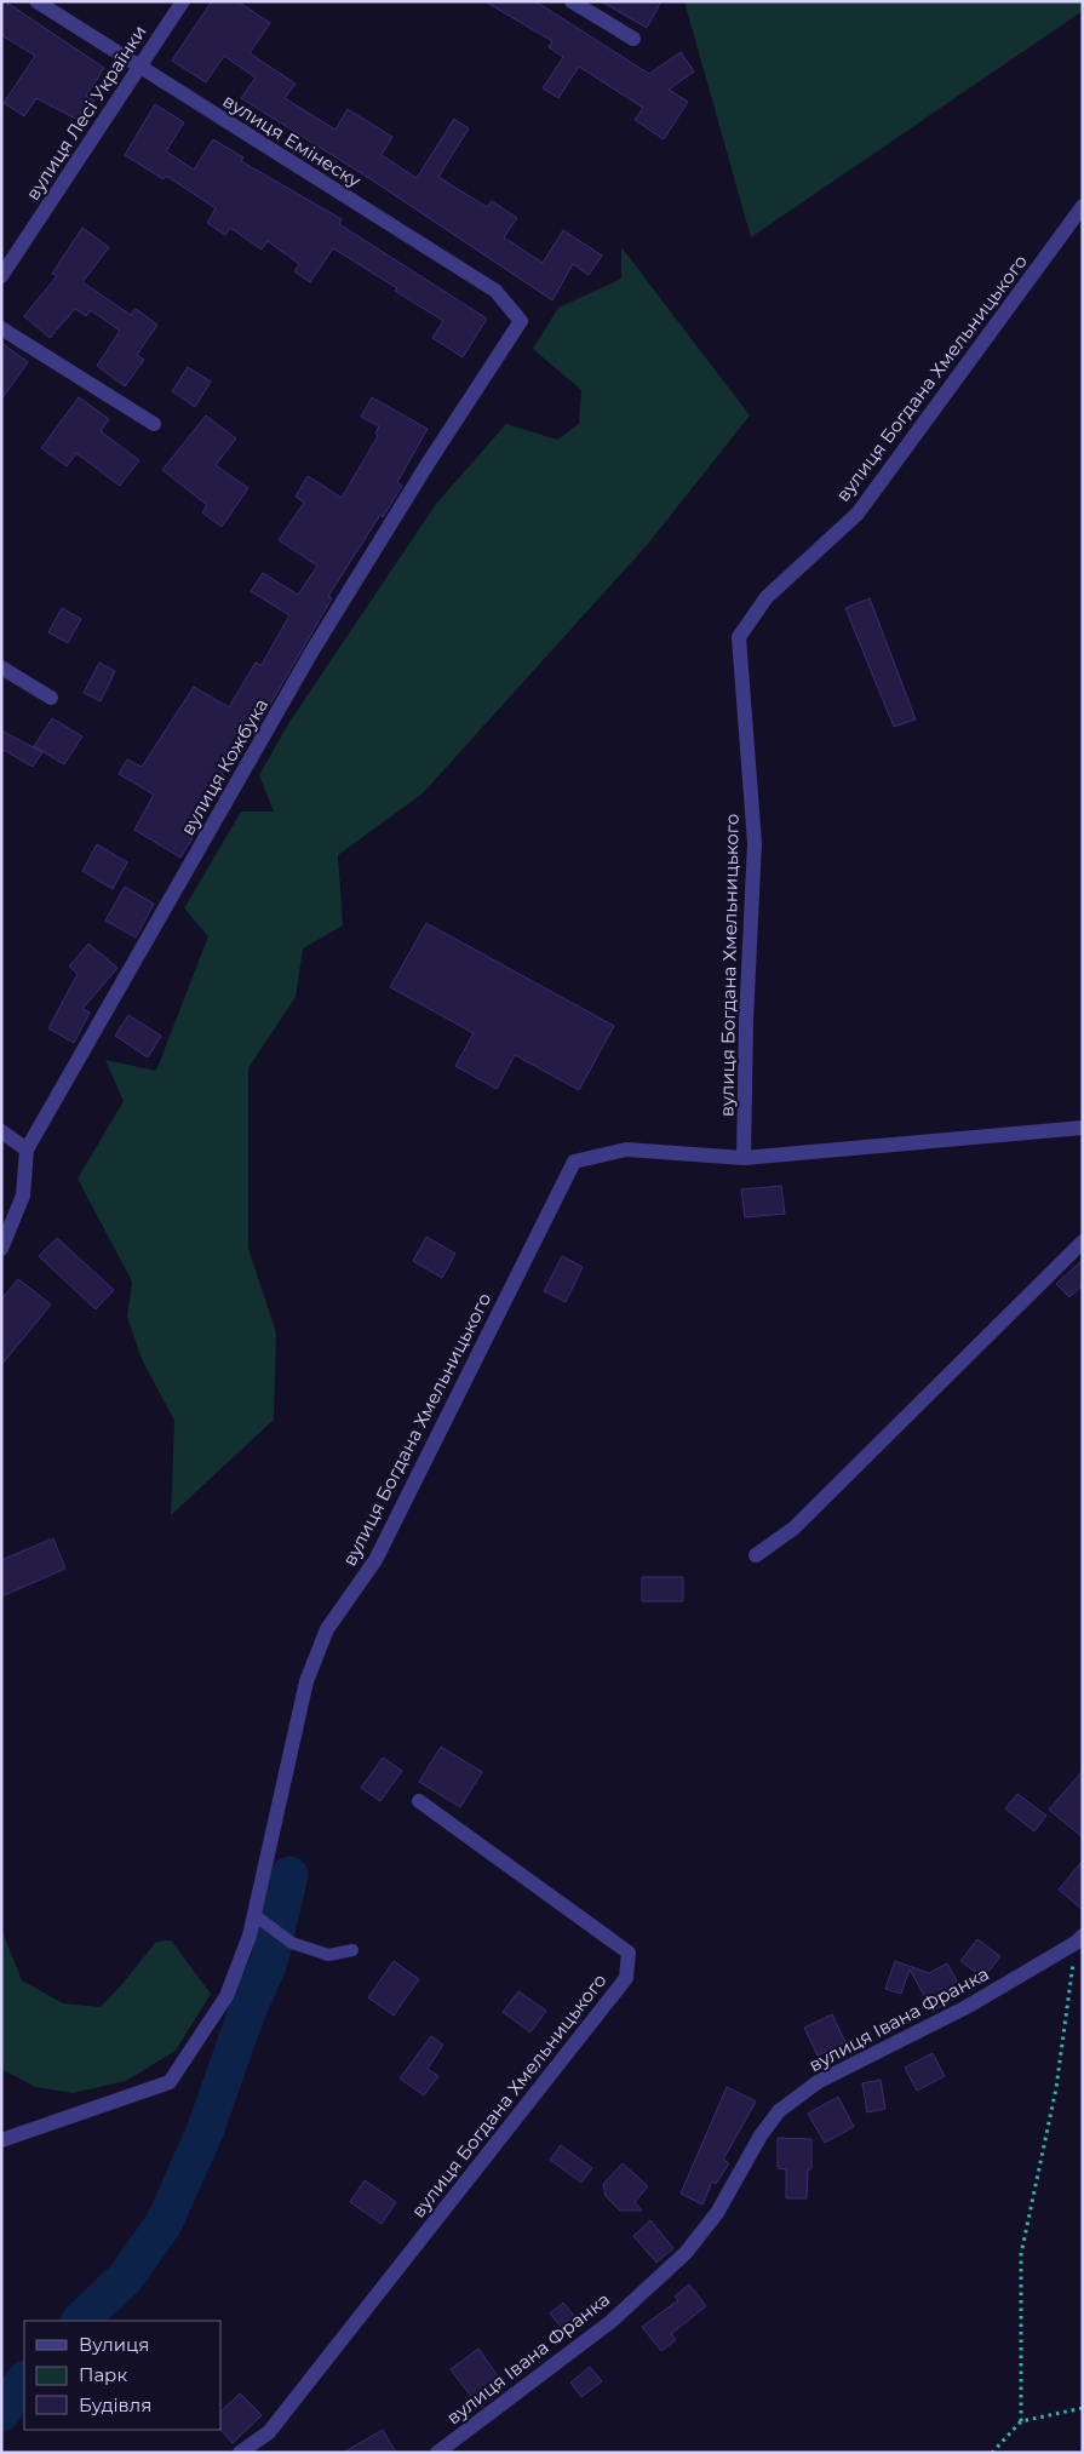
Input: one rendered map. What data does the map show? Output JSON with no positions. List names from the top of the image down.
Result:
{
  "streets": {
    "street": [
      "вулиця Лесі Українки",
      "вулиця Емінеску",
      "вулиця Богдана Хмельницького",
      "вулиця Кожбука",
      "вулиця Івана Франка"
    ]
  },
  "crossings": [
    ["вулиця Лесі Українки", "вулиця Емінеску"],
    ["вулиця Емінеску", "вулиця Кожбука"]
  ],
  "legend": ["Вулиця", "Парк", "Будівля"]
}
